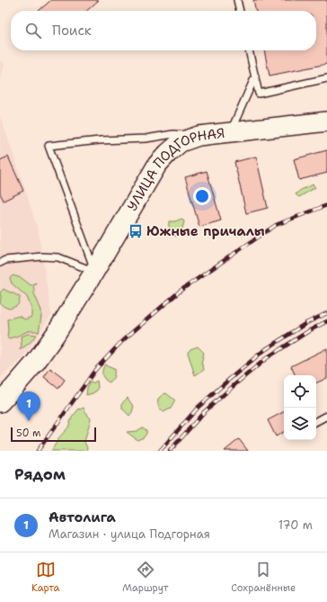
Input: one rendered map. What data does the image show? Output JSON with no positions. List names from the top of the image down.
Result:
{
  "streets": {
    "main road": ["УЛИЦА ПОДГОРНАЯ"]
  },
  "places": {
    "bus stop": ["Южные причалы"]
  },
  "scale_bar": "50 m",
  "page": {
    "search": "Поиск",
    "pins": "1",
    "scale": "50 m",
    "heading": "Рядом",
    "list": [
      {
        "mark": "1",
        "name": "Автолига",
        "note": "Магазин · улица Подгорная",
        "value": "170 m"
      }
    ],
    "nav": ["Карта", "Маршрут", "Сохранённые"]
  }
}
